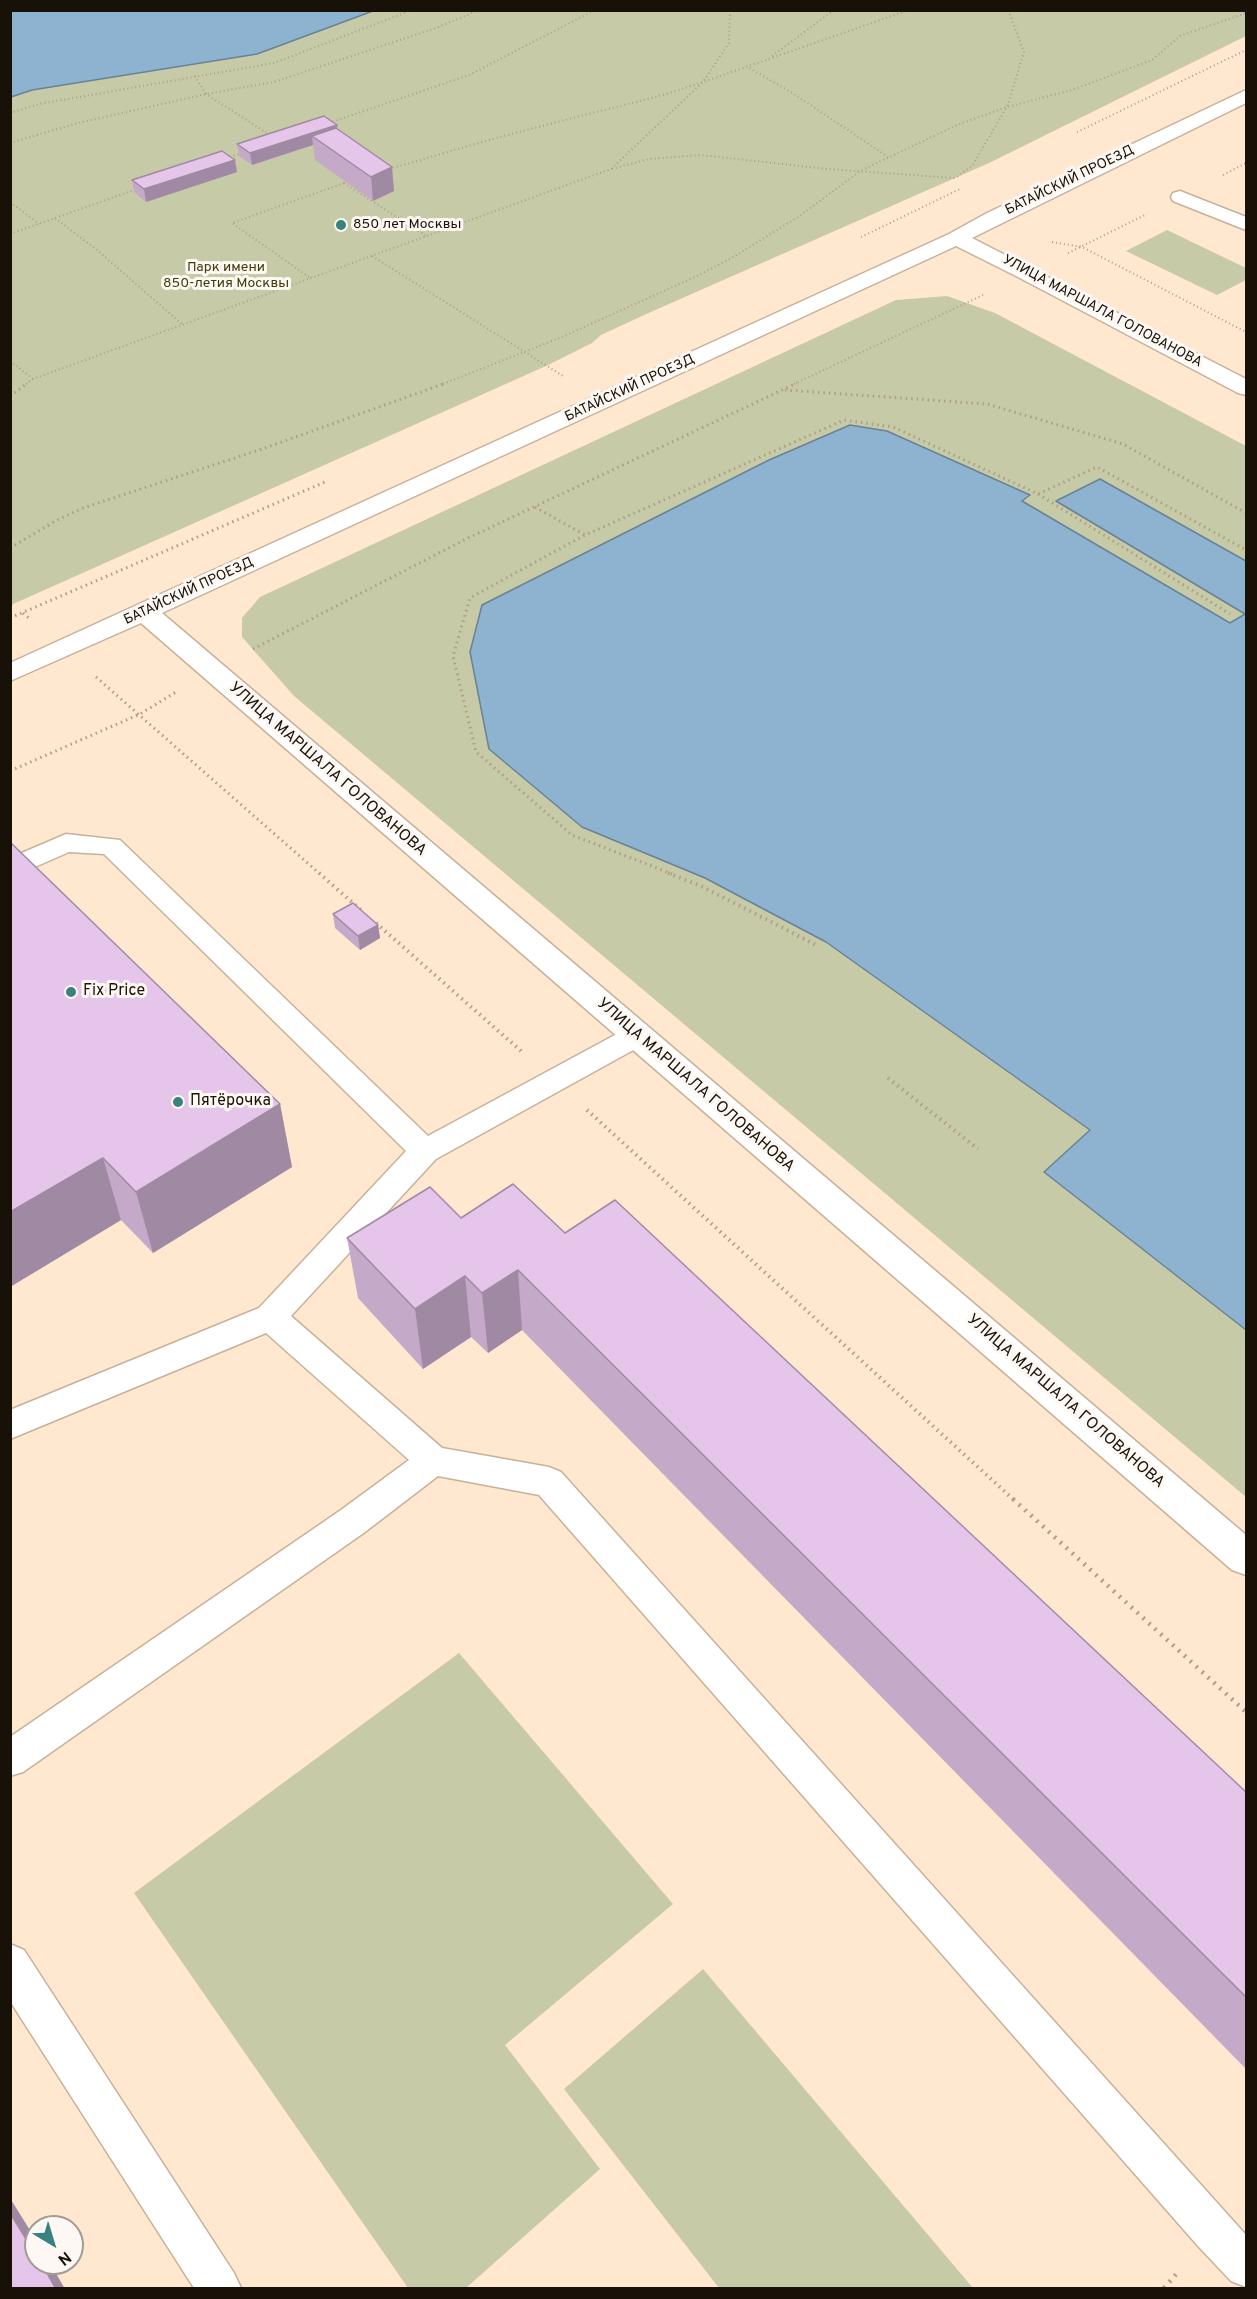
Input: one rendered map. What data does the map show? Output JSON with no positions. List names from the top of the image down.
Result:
{
  "streets": {
    "main road": ["БАТАЙСКИЙ ПРОЕЗД", "УЛИЦА МАРШАЛА ГОЛОВАНОВА"]
  },
  "crossings": [
    ["БАТАЙСКИЙ ПРОЕЗД", "УЛИЦА МАРШАЛА ГОЛОВАНОВА"]
  ],
  "parks": ["Парк имени 850-летия Москвы"],
  "places": ["850 лет Москвы", "Fix Price", "Пятёрочка"],
  "north": "bottom right"
}
